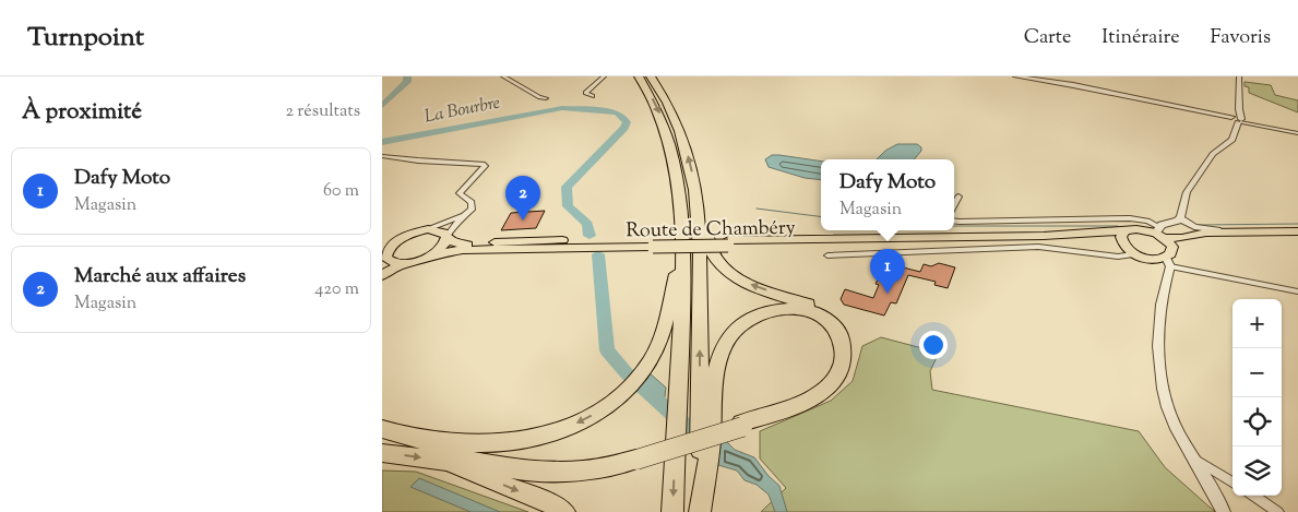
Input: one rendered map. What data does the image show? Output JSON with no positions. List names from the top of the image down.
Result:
{
  "streets": {
    "main road": ["Route de Chambéry"]
  },
  "water": ["La Bourbre"],
  "page": {
    "header": "Turnpoint",
    "nav": ["Carte", "Itinéraire", "Favoris"],
    "heading": ["À proximité", "2 résultats"],
    "list": [
      {
        "mark": "1",
        "name": "Dafy Moto",
        "note": "Magasin",
        "value": "60 m"
      },
      {
        "mark": "2",
        "name": "Marché aux affaires",
        "note": "Magasin",
        "value": "420 m"
      }
    ],
    "popup": ["Dafy Moto", "Magasin"],
    "pins": ["2", "1"],
    "map_buttons": ["+", "−"]
  }
}
